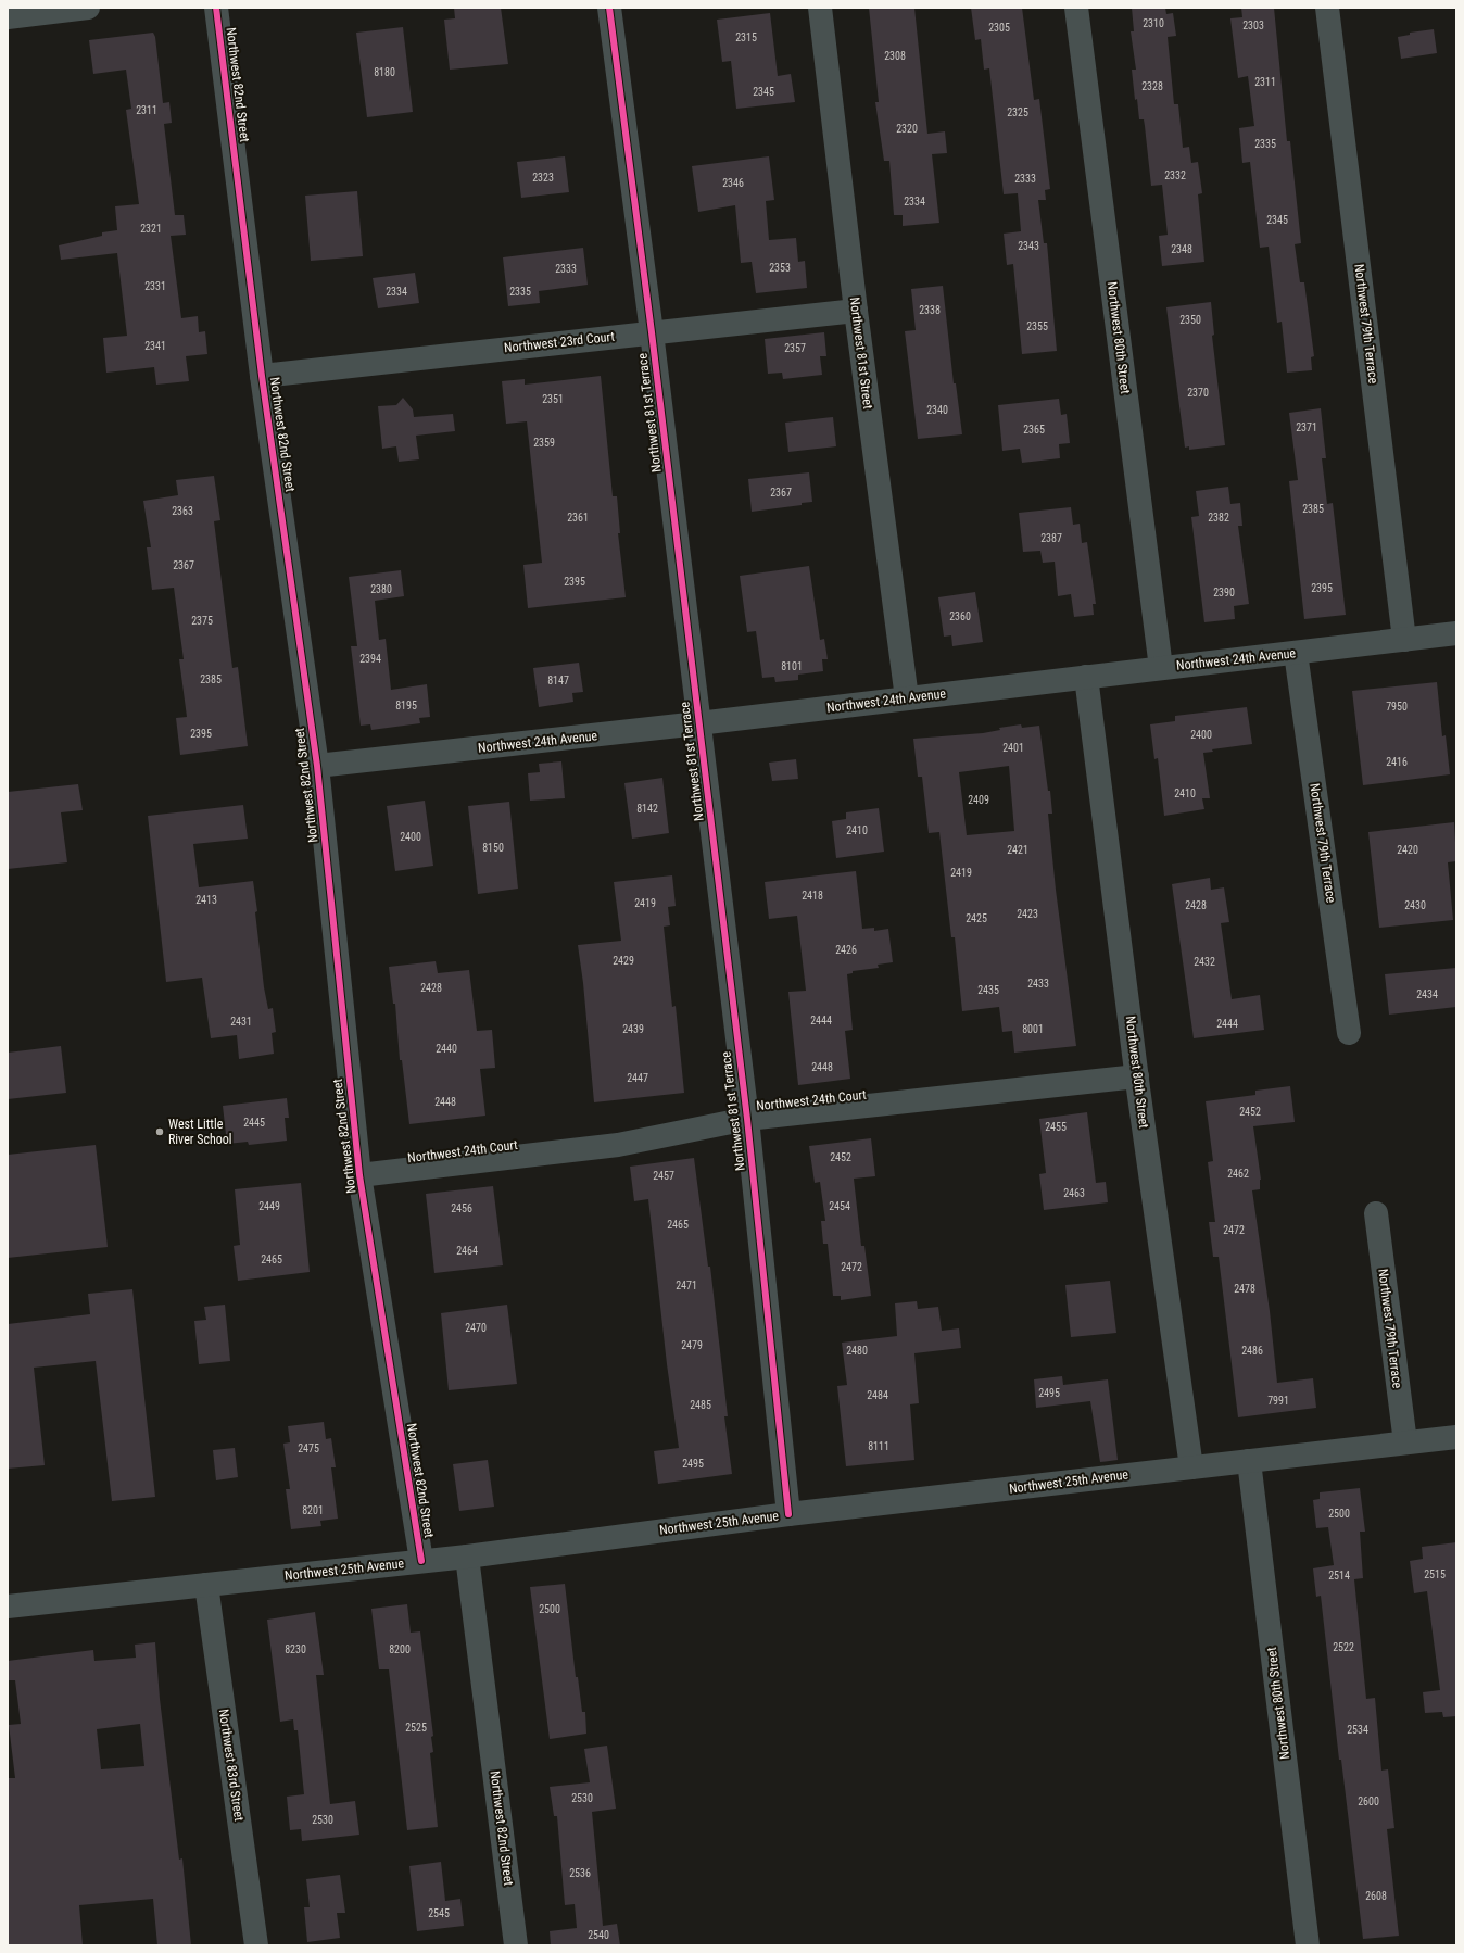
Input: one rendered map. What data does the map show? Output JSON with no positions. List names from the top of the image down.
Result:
{
  "streets": {
    "street": [
      "Northwest 82nd Street",
      "Northwest 79th Terrace",
      "Northwest 80th Street",
      "Northwest 23rd Court",
      "Northwest 81st Street",
      "Northwest 81st Terrace",
      "Northwest 24th Avenue",
      "Northwest 24th Court",
      "Northwest 25th Avenue",
      "Northwest 83rd Street"
    ]
  },
  "crossings": [
    ["Northwest 82nd Street", "Northwest 23rd Court"],
    ["Northwest 82nd Street", "Northwest 24th Avenue"],
    ["Northwest 82nd Street", "Northwest 24th Court"],
    ["Northwest 82nd Street", "Northwest 25th Avenue"],
    ["Northwest 79th Terrace", "Northwest 24th Avenue"],
    ["Northwest 79th Terrace", "Northwest 25th Avenue"],
    ["Northwest 80th Street", "Northwest 24th Avenue"],
    ["Northwest 80th Street", "Northwest 24th Court"],
    ["Northwest 80th Street", "Northwest 25th Avenue"],
    ["Northwest 23rd Court", "Northwest 81st Street"],
    ["Northwest 23rd Court", "Northwest 81st Terrace"],
    ["Northwest 81st Street", "Northwest 24th Avenue"],
    ["Northwest 81st Terrace", "Northwest 24th Avenue"],
    ["Northwest 81st Terrace", "Northwest 24th Court"],
    ["Northwest 81st Terrace", "Northwest 25th Avenue"],
    ["Northwest 25th Avenue", "Northwest 83rd Street"]
  ],
  "places": ["West Little River School"],
  "house_numbers": [
    "2310",
    "2303",
    "2305",
    "2315",
    "2308",
    "8180",
    "2311",
    "2328",
    "2345",
    "2311",
    "2325",
    "2320",
    "2335",
    "2332",
    "2323",
    "2333",
    "2346",
    "2334",
    "2345",
    "2321",
    "2343",
    "2348",
    "2353",
    "2333",
    "2331",
    "2334",
    "2335",
    "2338",
    "2350",
    "2355",
    "2341",
    "2357",
    "2370",
    "2351",
    "2340",
    "2371",
    "2365",
    "2359",
    "2367",
    "2385",
    "2363",
    "2361",
    "2382",
    "2387",
    "2367",
    "2395",
    "2395",
    "2380",
    "2390",
    "2360",
    "2375",
    "2394",
    "8101",
    "2385",
    "8147",
    "8195",
    "7950",
    "2395",
    "2400",
    "2401",
    "2416",
    "2410",
    "2409",
    "8142",
    "2410",
    "2400",
    "8150",
    "2421",
    "2420",
    "2419",
    "2418",
    "2413",
    "2419",
    "2428",
    "2430",
    "2423",
    "2425",
    "2426",
    "2429",
    "2432",
    "2433",
    "2428",
    "2435",
    "2434",
    "2444",
    "2431",
    "2444",
    "2439",
    "8001",
    "2440",
    "2448",
    "2447",
    "2448",
    "2452",
    "2445",
    "2455",
    "2452",
    "2462",
    "2457",
    "2463",
    "2449",
    "2454",
    "2456",
    "2465",
    "2472",
    "2464",
    "2465",
    "2472",
    "2471",
    "2478",
    "2470",
    "2479",
    "2480",
    "2486",
    "2495",
    "2484",
    "7991",
    "2485",
    "8111",
    "2475",
    "2495",
    "8201",
    "2500",
    "2515",
    "2514",
    "2500",
    "2522",
    "8230",
    "8200",
    "2525",
    "2534",
    "2530",
    "2600",
    "2530",
    "2536",
    "2608",
    "2545",
    "2540"
  ]
}
